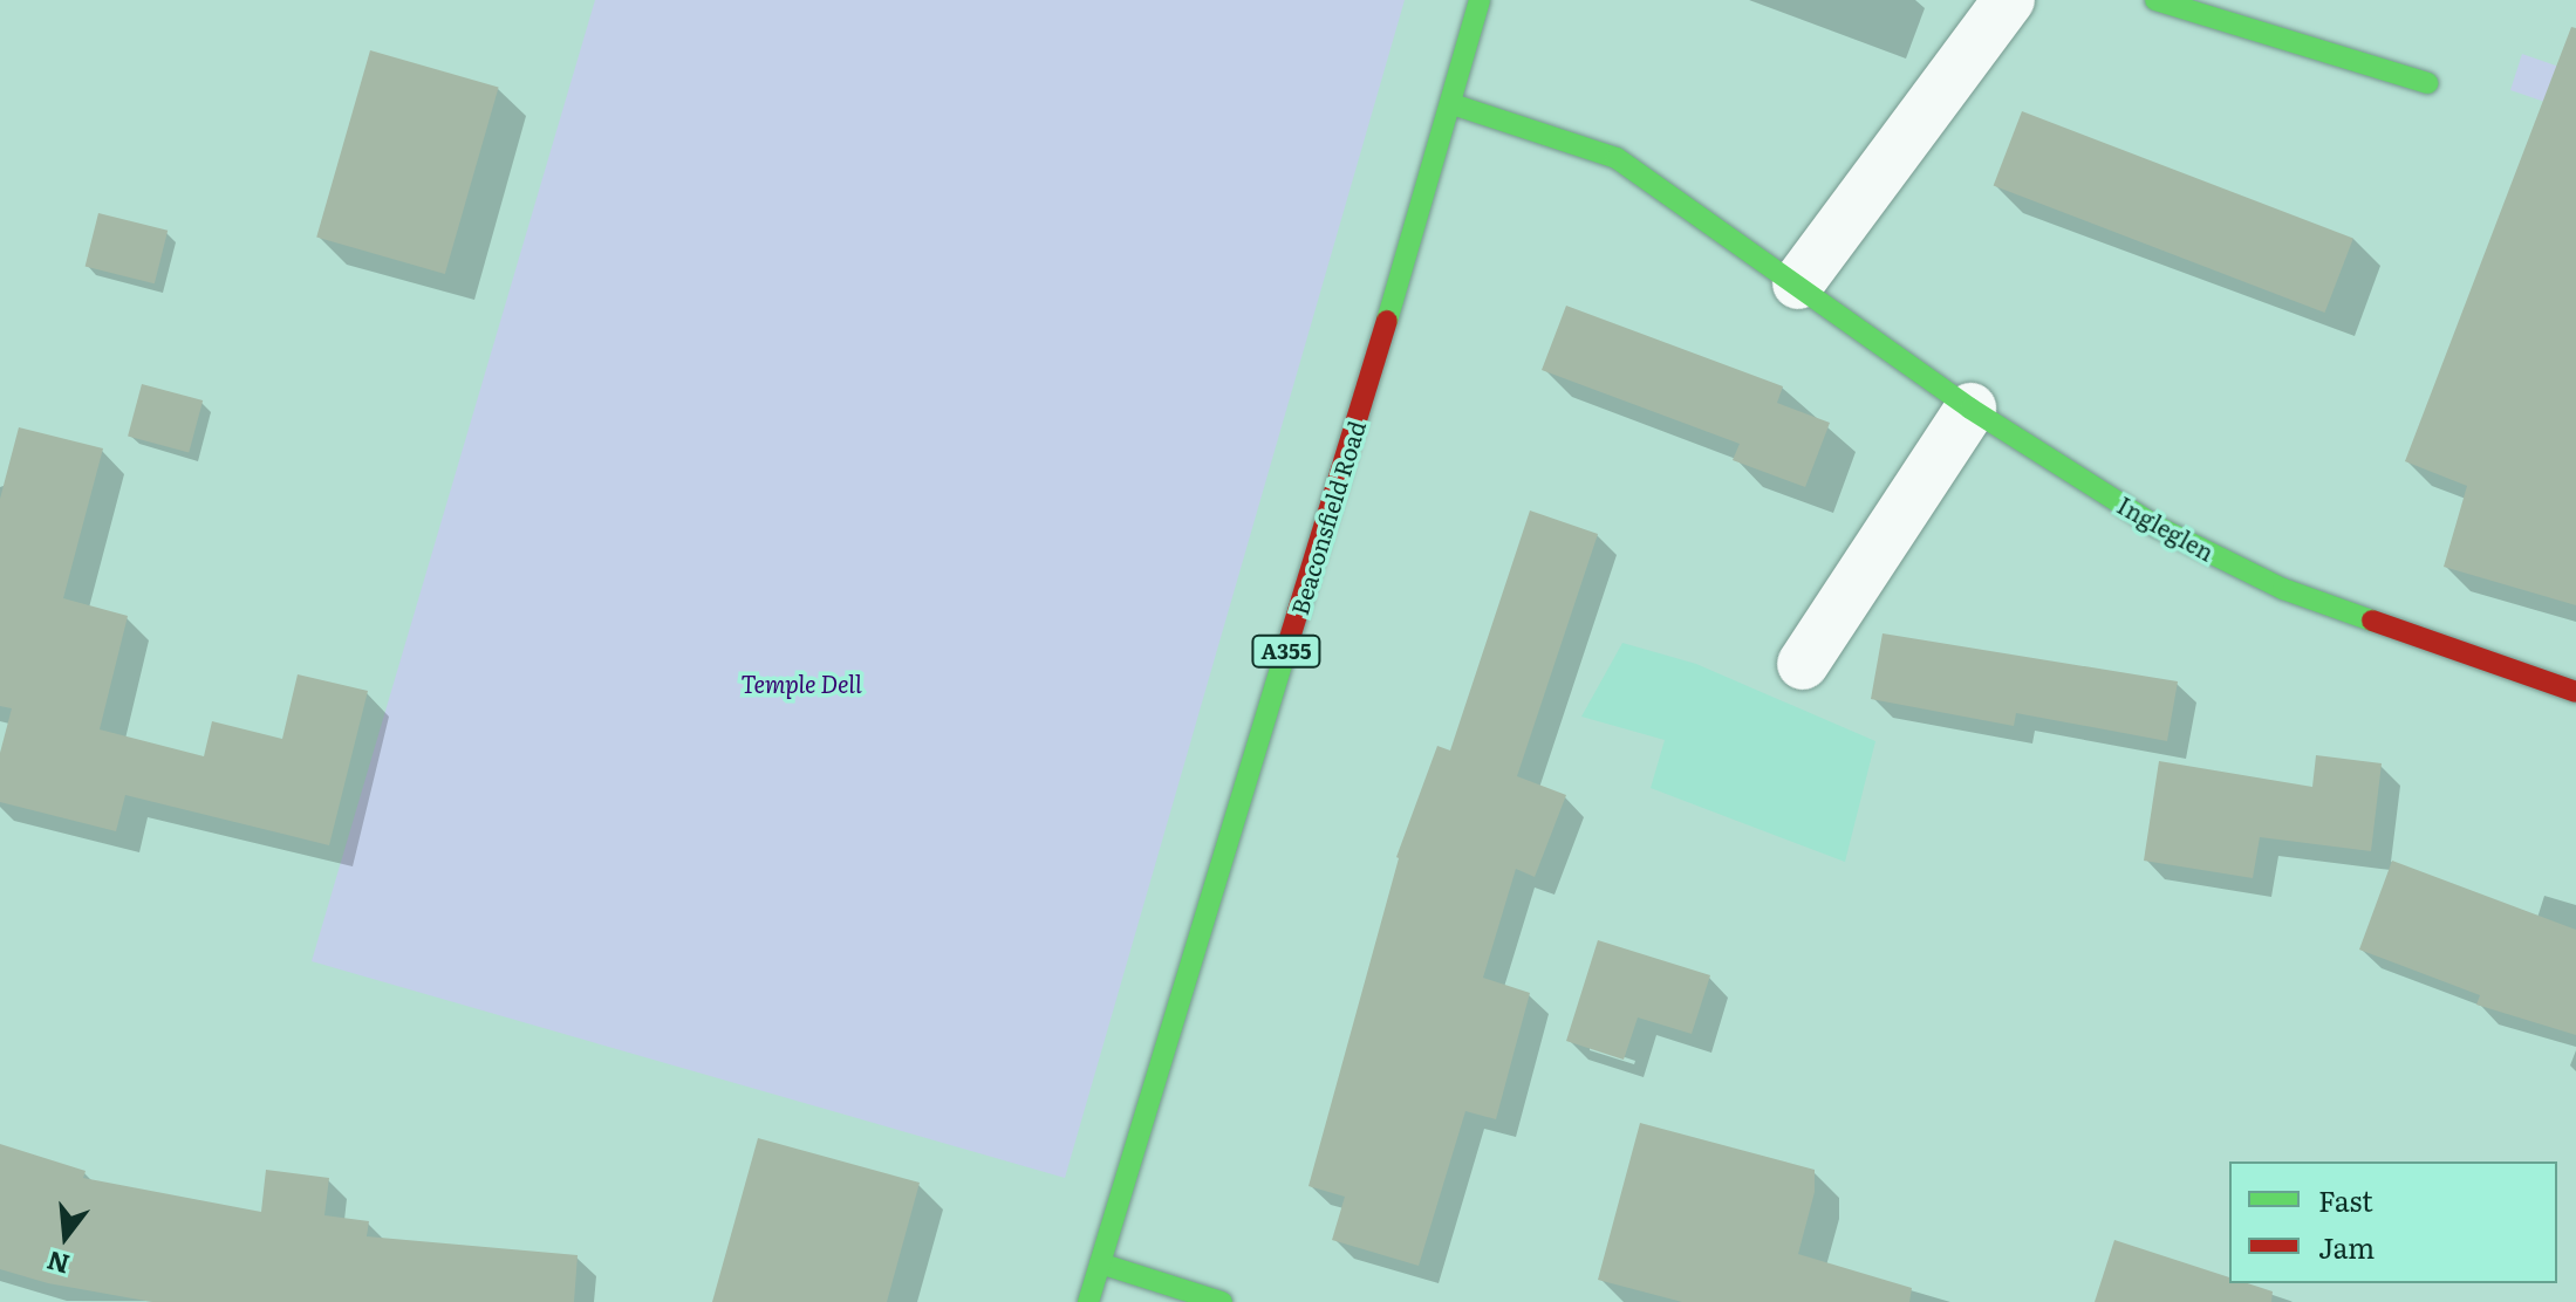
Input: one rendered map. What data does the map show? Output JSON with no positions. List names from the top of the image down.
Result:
{
  "streets": {
    "street": ["Beaconsfield Road", "Ingleglen", "A355"]
  },
  "crossings": [
    ["Beaconsfield Road", "Ingleglen"]
  ],
  "parks": ["Temple Dell"],
  "legend": ["Fast", "Jam"],
  "north": "bottom"
}
